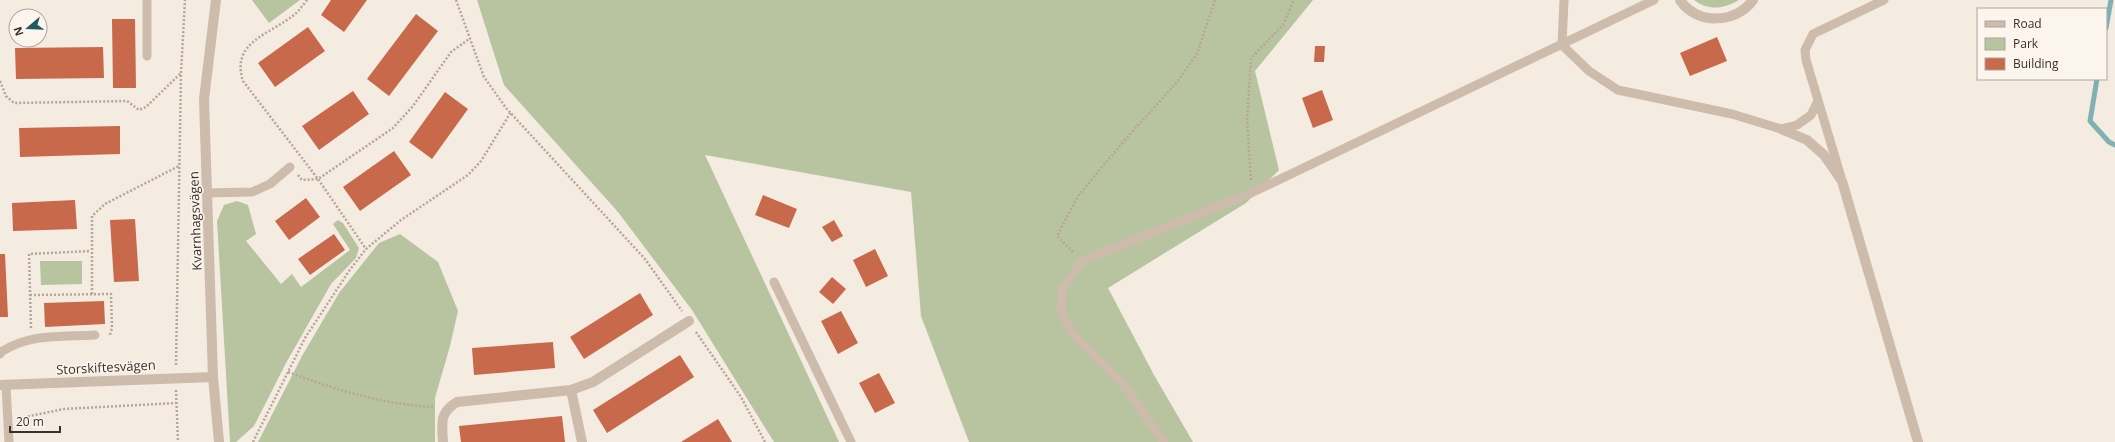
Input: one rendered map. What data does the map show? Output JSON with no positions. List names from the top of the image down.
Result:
{
  "streets": {
    "street": ["Kvarnhagsvägen", "Storskiftesvägen"]
  },
  "crossings": [
    ["Kvarnhagsvägen", "Storskiftesvägen"]
  ],
  "legend": ["Road", "Park", "Building"],
  "scale_bar": "20 m",
  "north": "left"
}
